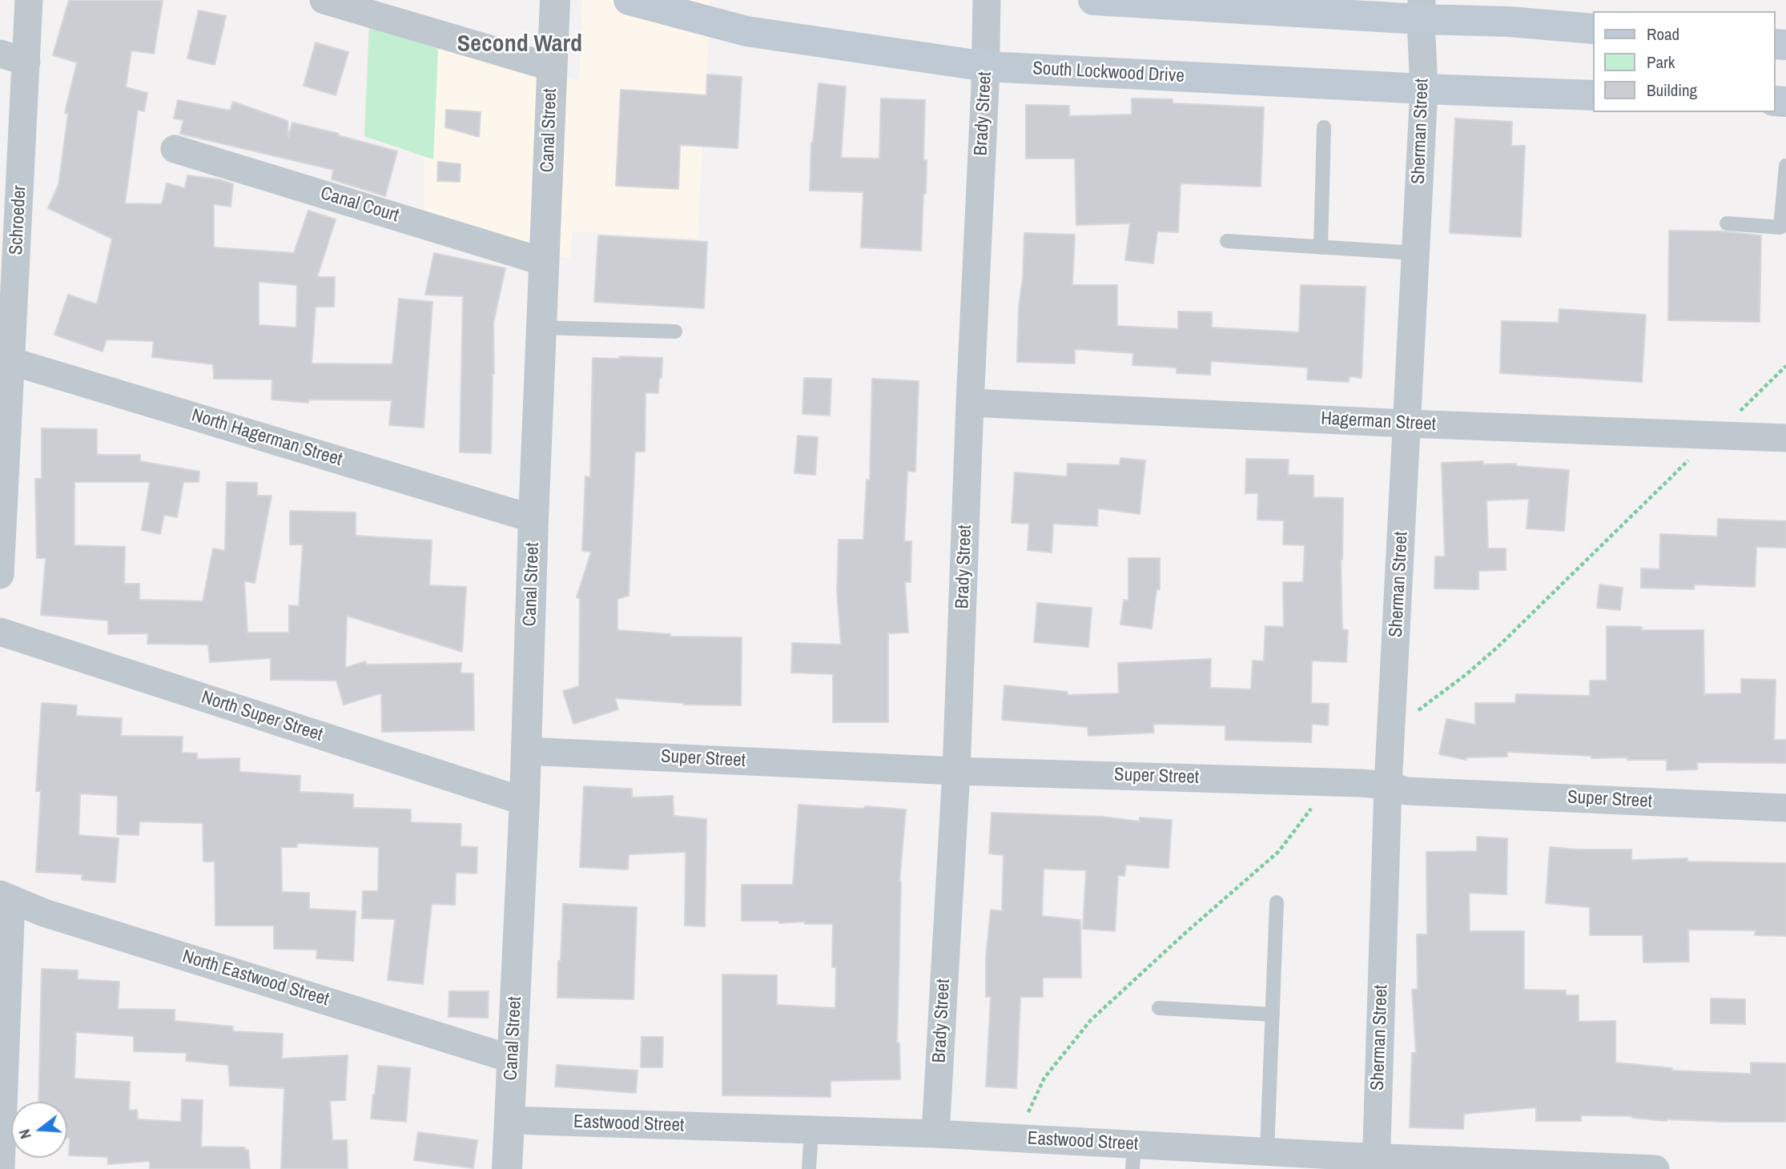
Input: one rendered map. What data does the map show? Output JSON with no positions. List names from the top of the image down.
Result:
{
  "streets": {
    "main road": ["South Lockwood Drive"],
    "street": [
      "Brady Street",
      "Canal Street",
      "Sherman Street",
      "Canal Court",
      "Schroeder",
      "Hagerman Street",
      "North Hagerman Street",
      "North Super Street",
      "Super Street",
      "North Eastwood Street",
      "Eastwood Street"
    ]
  },
  "crossings": [
    ["South Lockwood Drive", "Brady Street"],
    ["South Lockwood Drive", "Sherman Street"],
    ["Brady Street", "Hagerman Street"],
    ["Brady Street", "Super Street"],
    ["Brady Street", "Eastwood Street"],
    ["Canal Street", "Canal Court"],
    ["Canal Street", "North Hagerman Street"],
    ["Canal Street", "North Super Street"],
    ["Canal Street", "Super Street"],
    ["Canal Street", "North Eastwood Street"],
    ["Canal Street", "Eastwood Street"],
    ["Sherman Street", "Hagerman Street"],
    ["Sherman Street", "Super Street"],
    ["Sherman Street", "Eastwood Street"],
    ["Schroeder", "North Hagerman Street"]
  ],
  "districts": ["Second Ward"],
  "legend": ["Road", "Park", "Building"],
  "north": "left"
}
